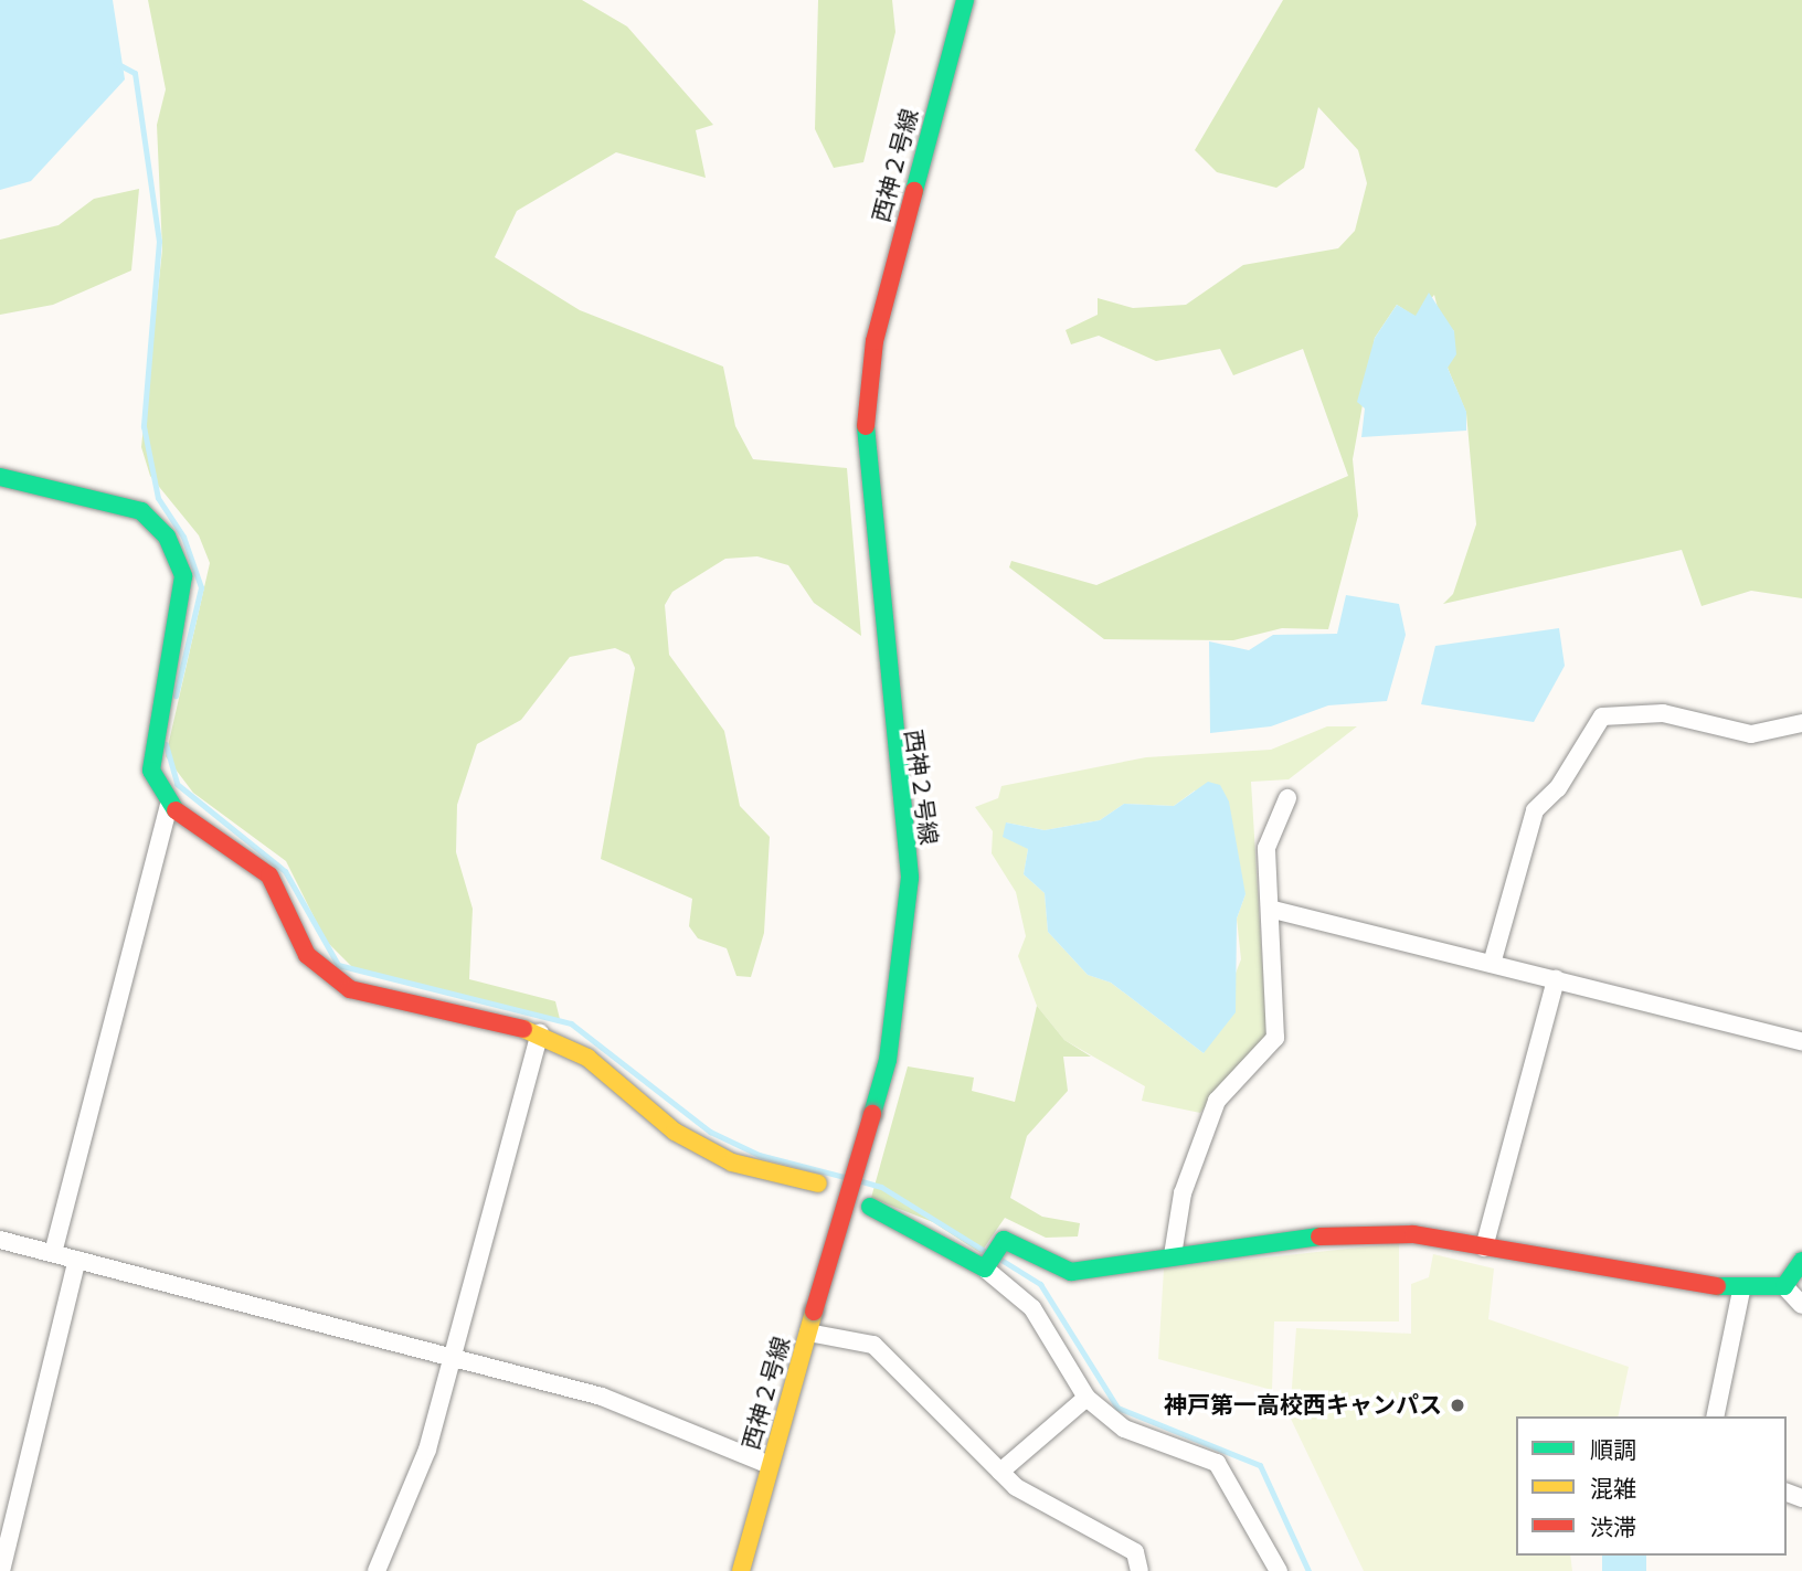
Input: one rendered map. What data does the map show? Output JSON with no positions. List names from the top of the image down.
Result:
{
  "streets": {
    "street": ["西神２号線"]
  },
  "places": ["神戸第一高校西キャンパス"],
  "legend": ["順調", "混雑", "渋滞"]
}
